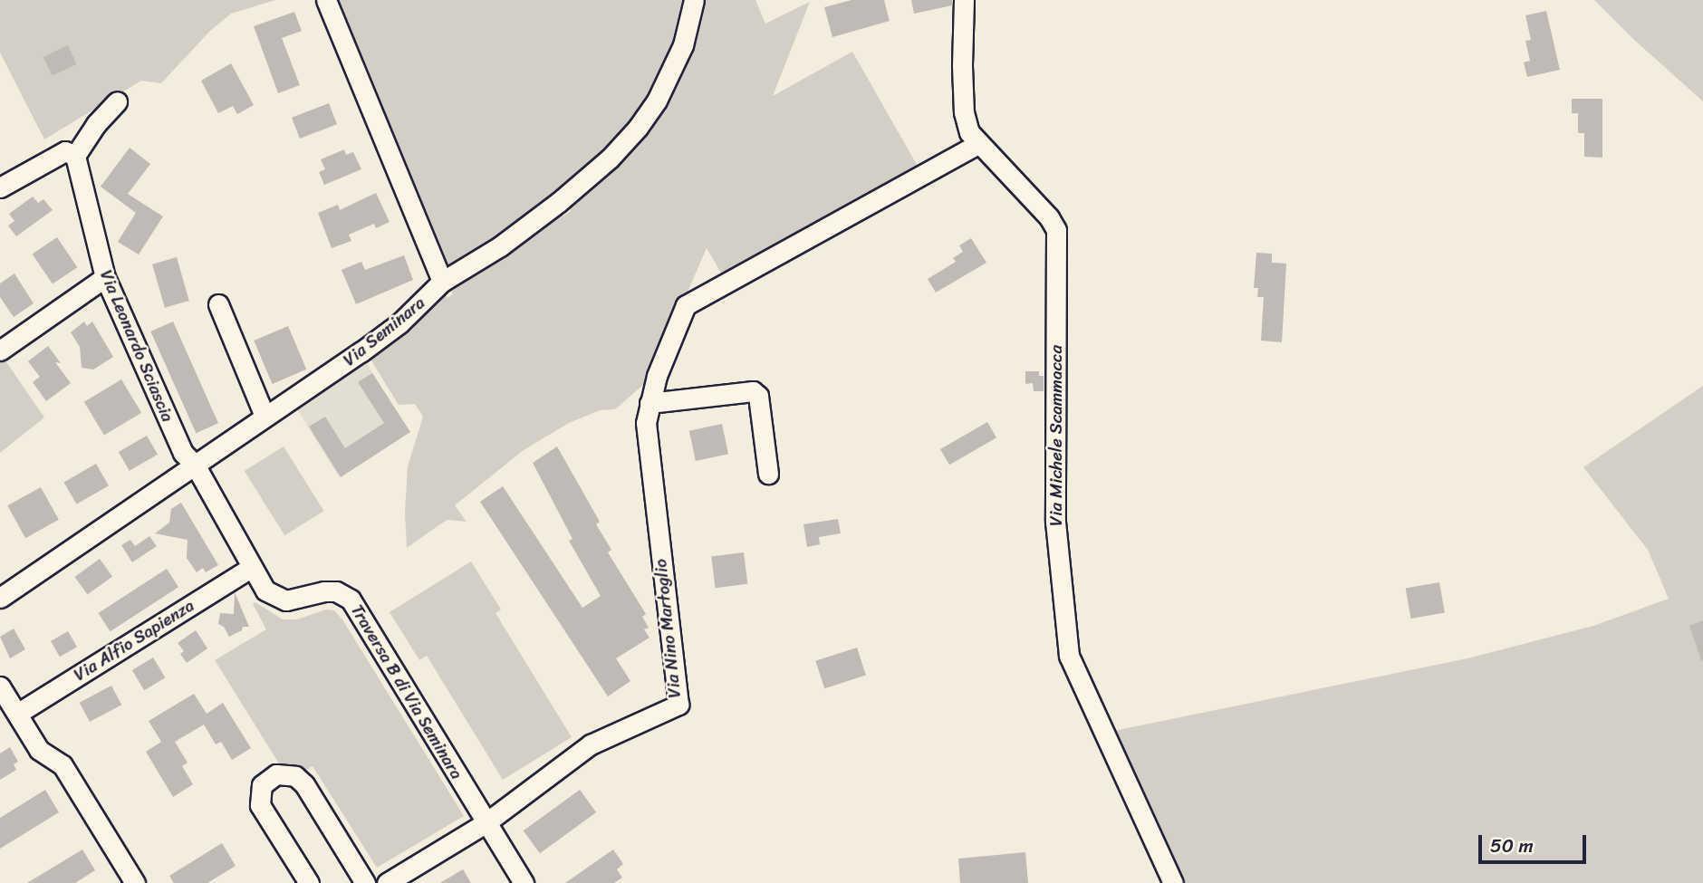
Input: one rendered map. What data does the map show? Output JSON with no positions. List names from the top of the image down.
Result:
{
  "streets": {
    "street": [
      "Via Seminara",
      "Via Leonardo Sciascia",
      "Via Michele Scammacca",
      "Via Nino Martoglio",
      "Via Alfio Sapienza",
      "Traversa B di Via Seminara"
    ]
  },
  "crossings": [
    ["Via Seminara", "Via Leonardo Sciascia"],
    ["Via Seminara", "Traversa B di Via Seminara"],
    ["Via Leonardo Sciascia", "Traversa B di Via Seminara"],
    ["Via Nino Martoglio", "Traversa B di Via Seminara"],
    ["Via Alfio Sapienza", "Traversa B di Via Seminara"]
  ],
  "scale_bar": "50 m"
}
